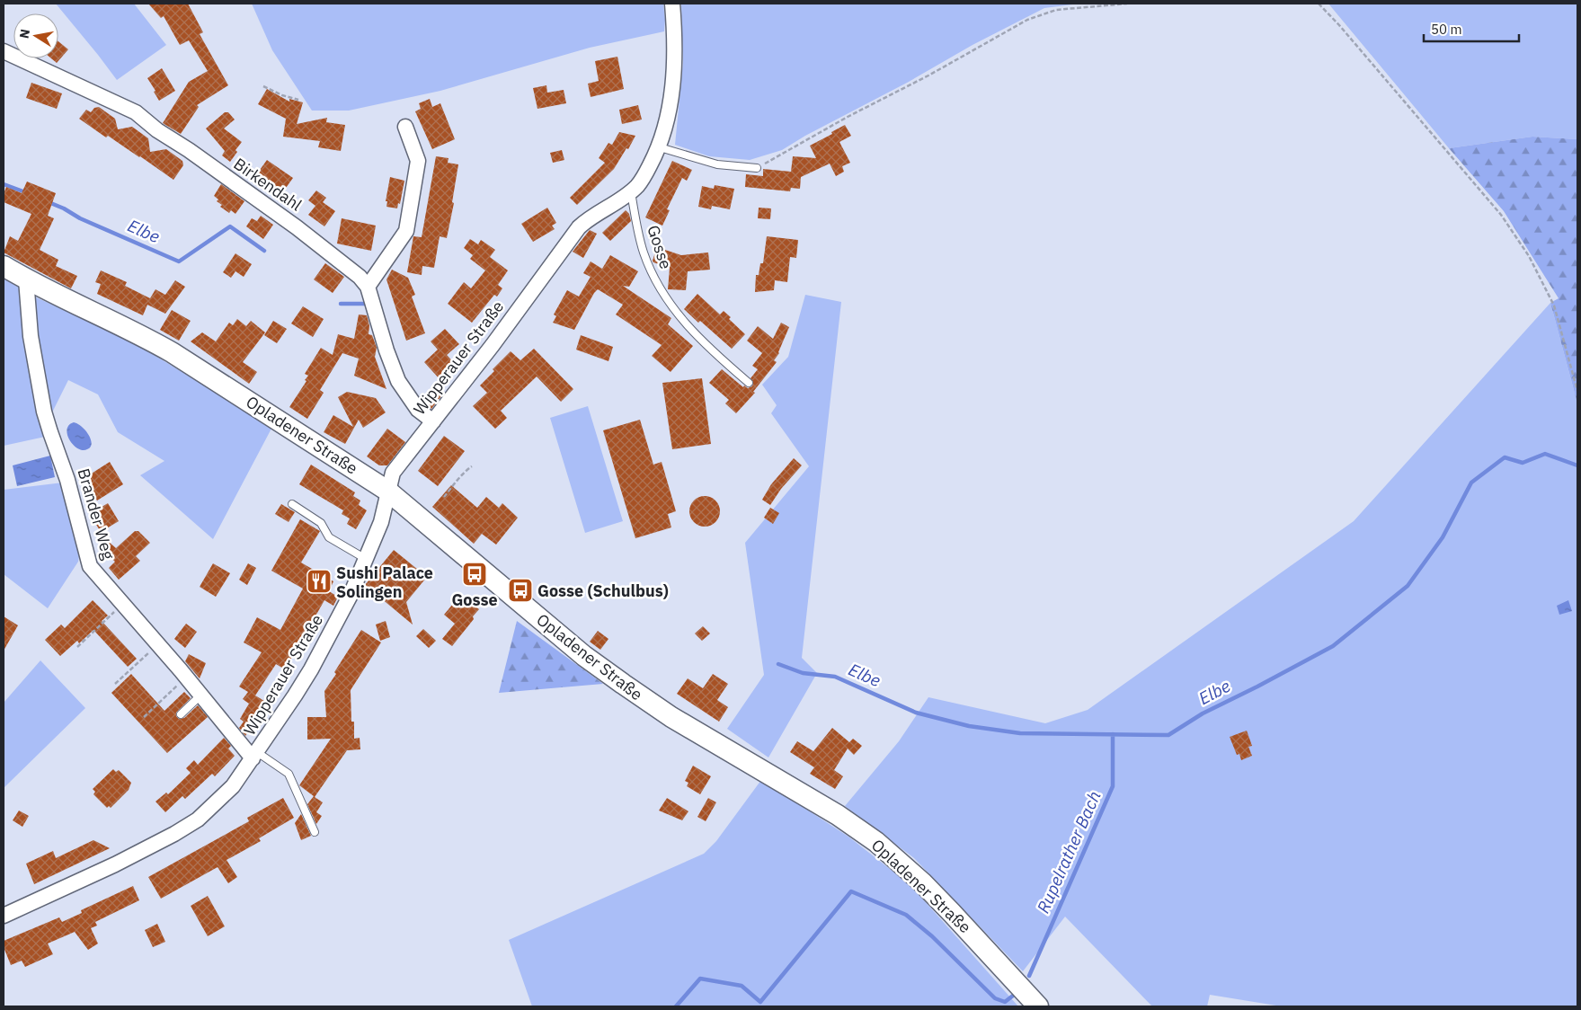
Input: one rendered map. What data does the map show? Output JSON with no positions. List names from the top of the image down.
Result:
{
  "streets": {
    "main road": ["Opladener Straße"],
    "street": ["Birkendahl", "Wipperauer Straße", "Brander Weg"],
    "lane": ["Gosse"]
  },
  "crossings": [
    ["Birkendahl", "Wipperauer Straße"],
    ["Gosse", "Wipperauer Straße"],
    ["Wipperauer Straße", "Opladener Straße"],
    ["Wipperauer Straße", "Brander Weg"],
    ["Opladener Straße", "Brander Weg"]
  ],
  "water": ["Elbe", "Rupelrather Bach"],
  "places": {
    "bus stop": ["Gosse", "Gosse (Schulbus)"],
    "restaurant": ["Sushi Palace Solingen"]
  },
  "scale_bar": "50 m",
  "north": "left"
}
